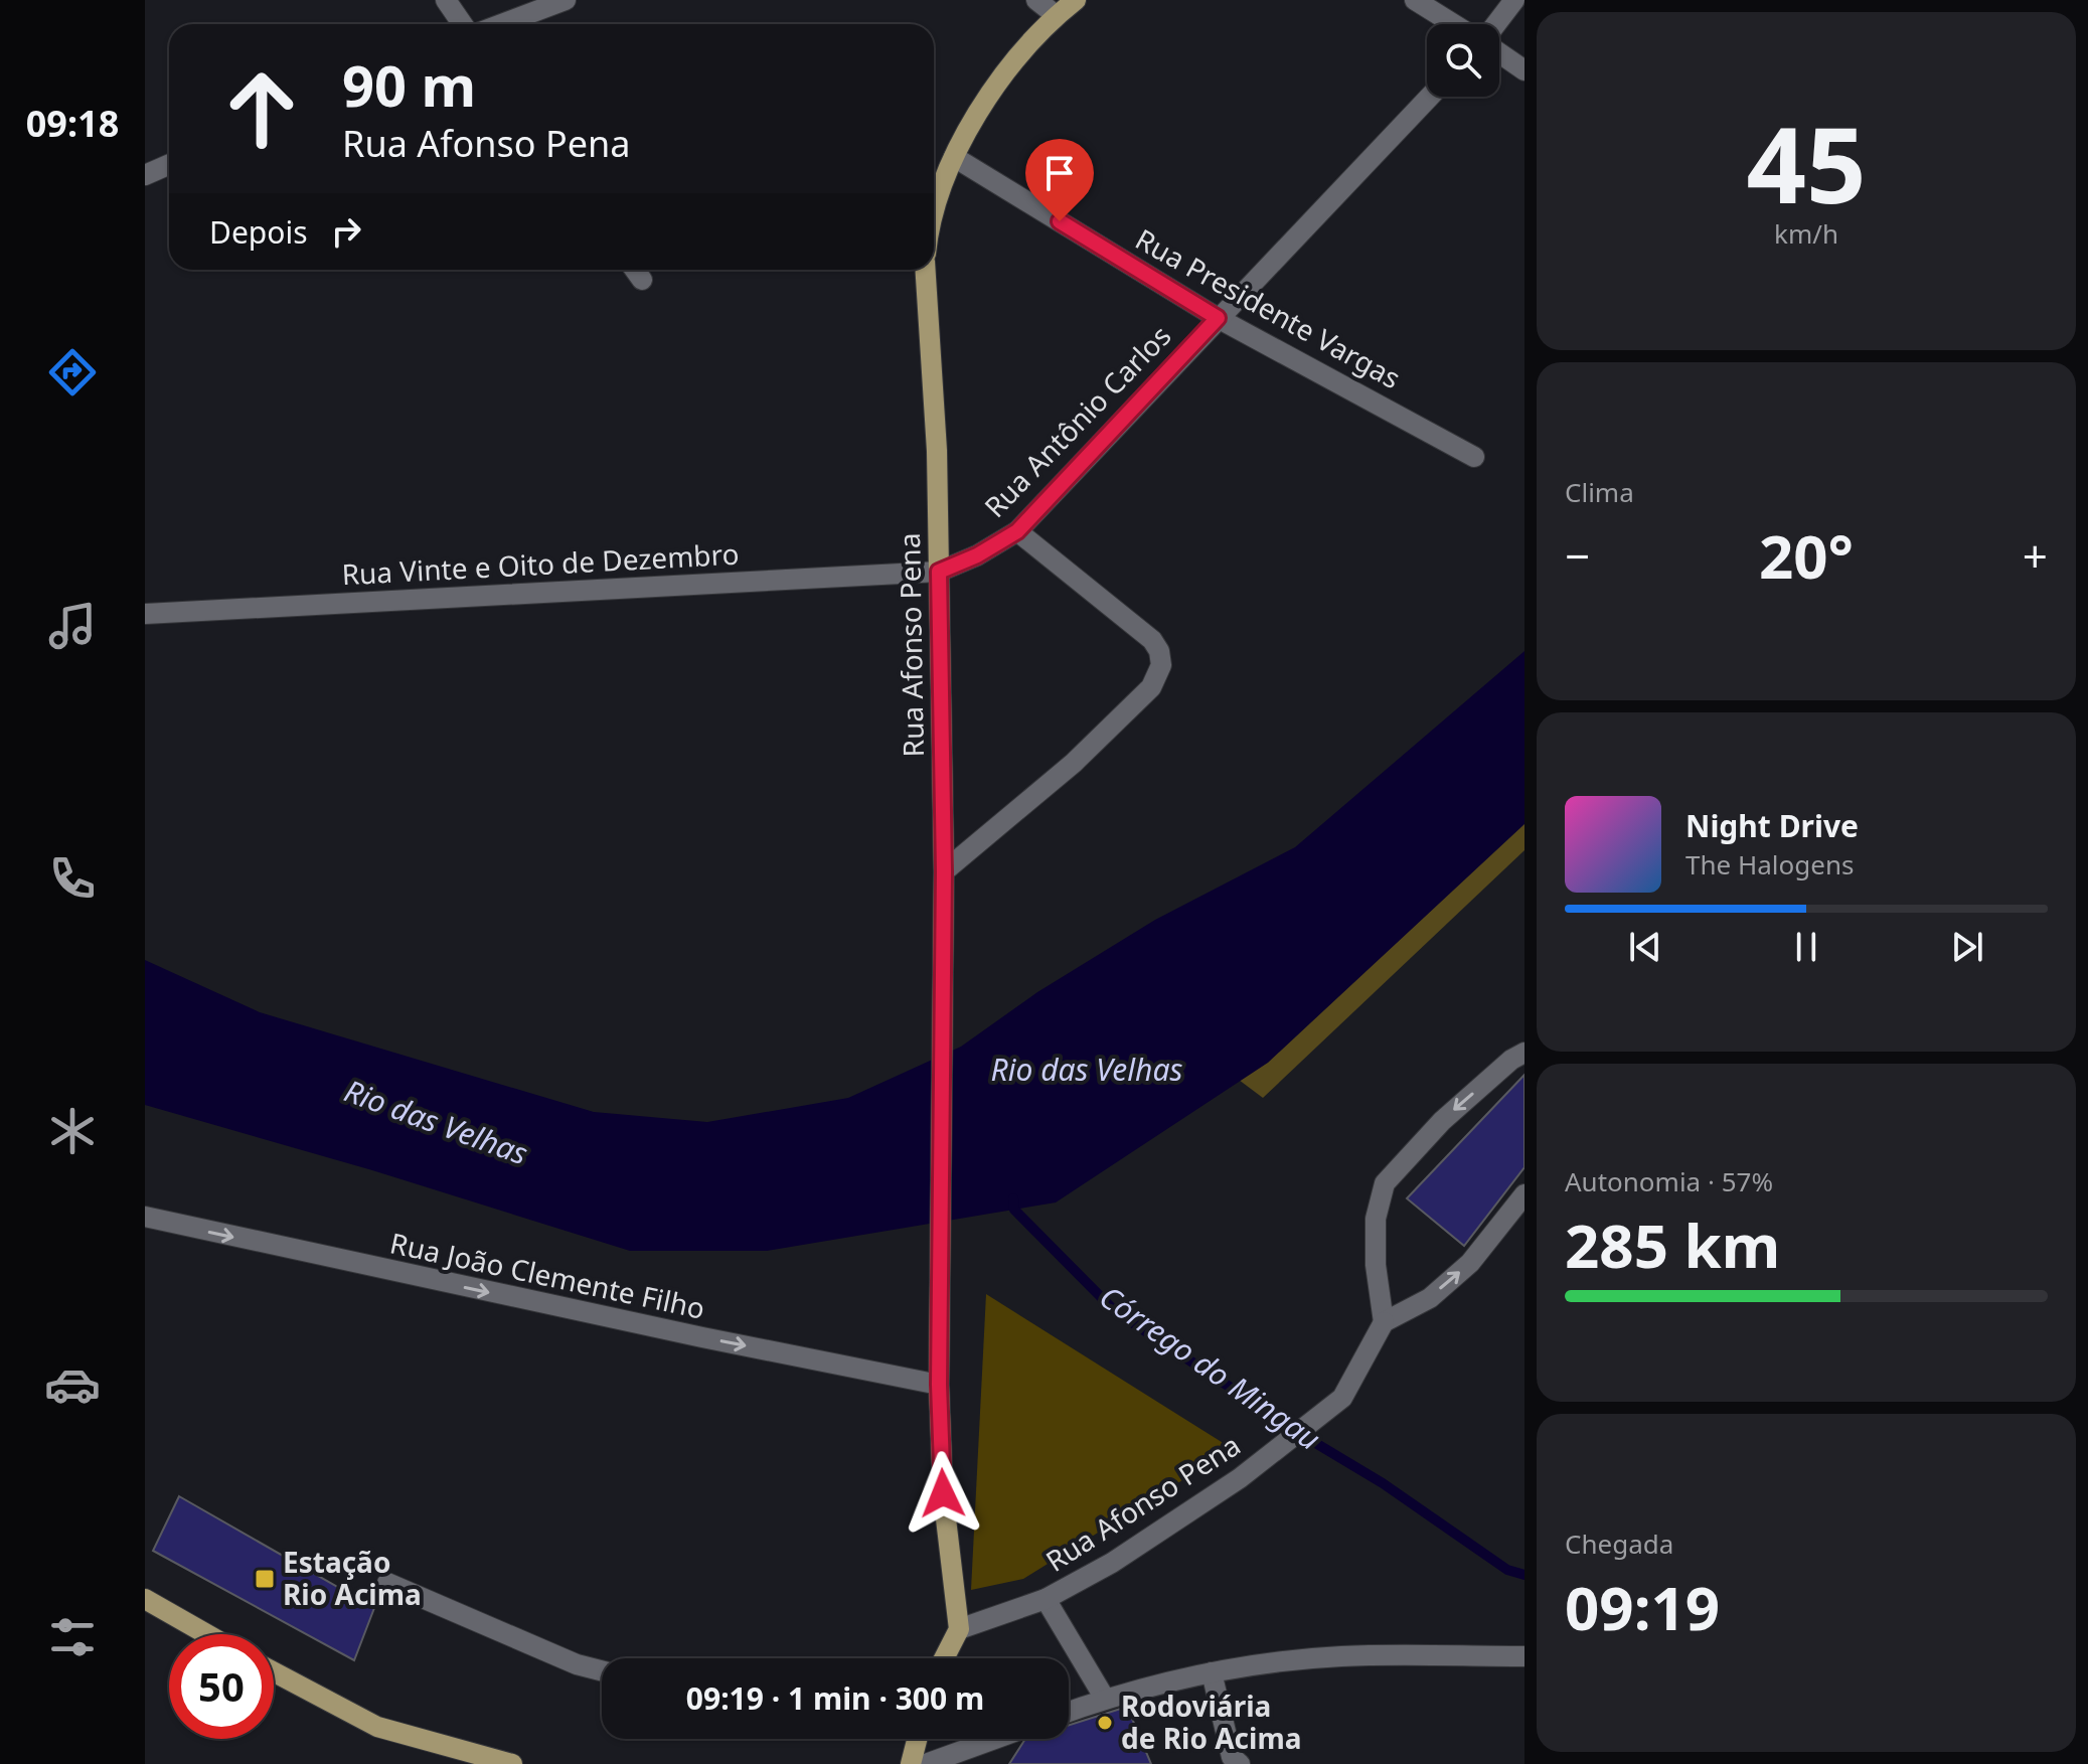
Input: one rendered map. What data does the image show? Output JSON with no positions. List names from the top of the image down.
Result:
{
  "streets": {
    "main road": ["Rua Afonso Pena"],
    "street": [
      "Rua Presidente Vargas",
      "Rua Antônio Carlos",
      "Rua Vinte e Oito de Dezembro",
      "Rua João Clemente Filho"
    ]
  },
  "crossings": [
    ["Rua Presidente Vargas", "Rua Antônio Carlos"],
    ["Rua Antônio Carlos", "Rua Vinte e Oito de Dezembro"],
    ["Rua Antônio Carlos", "Rua Afonso Pena"],
    ["Rua Vinte e Oito de Dezembro", "Rua Afonso Pena"],
    ["Rua Afonso Pena", "Rua João Clemente Filho"]
  ],
  "one_way": ["Rua João Clemente Filho"],
  "water": ["Rio das Velhas", "Córrego do Mingau"],
  "places": {
    "transit": ["Estação Rio Acima"],
    "other": ["Rodoviária de Rio Acima"]
  },
  "page": {
    "tabs": "09:18",
    "tile": [
      ["45", "km/h"],
      "Clima",
      ["Autonomia · 57%", "285 km"],
      ["Chegada", "09:19"]
    ],
    "turn": ["90 m", "Rua Afonso Pena"],
    "then": "Depois",
    "heat": ["−", "20°", "+"],
    "song": ["Night Drive", "The Halogens"],
    "limit": "50",
    "trip": "09:19 · 1 min · 300 m"
  }
}
